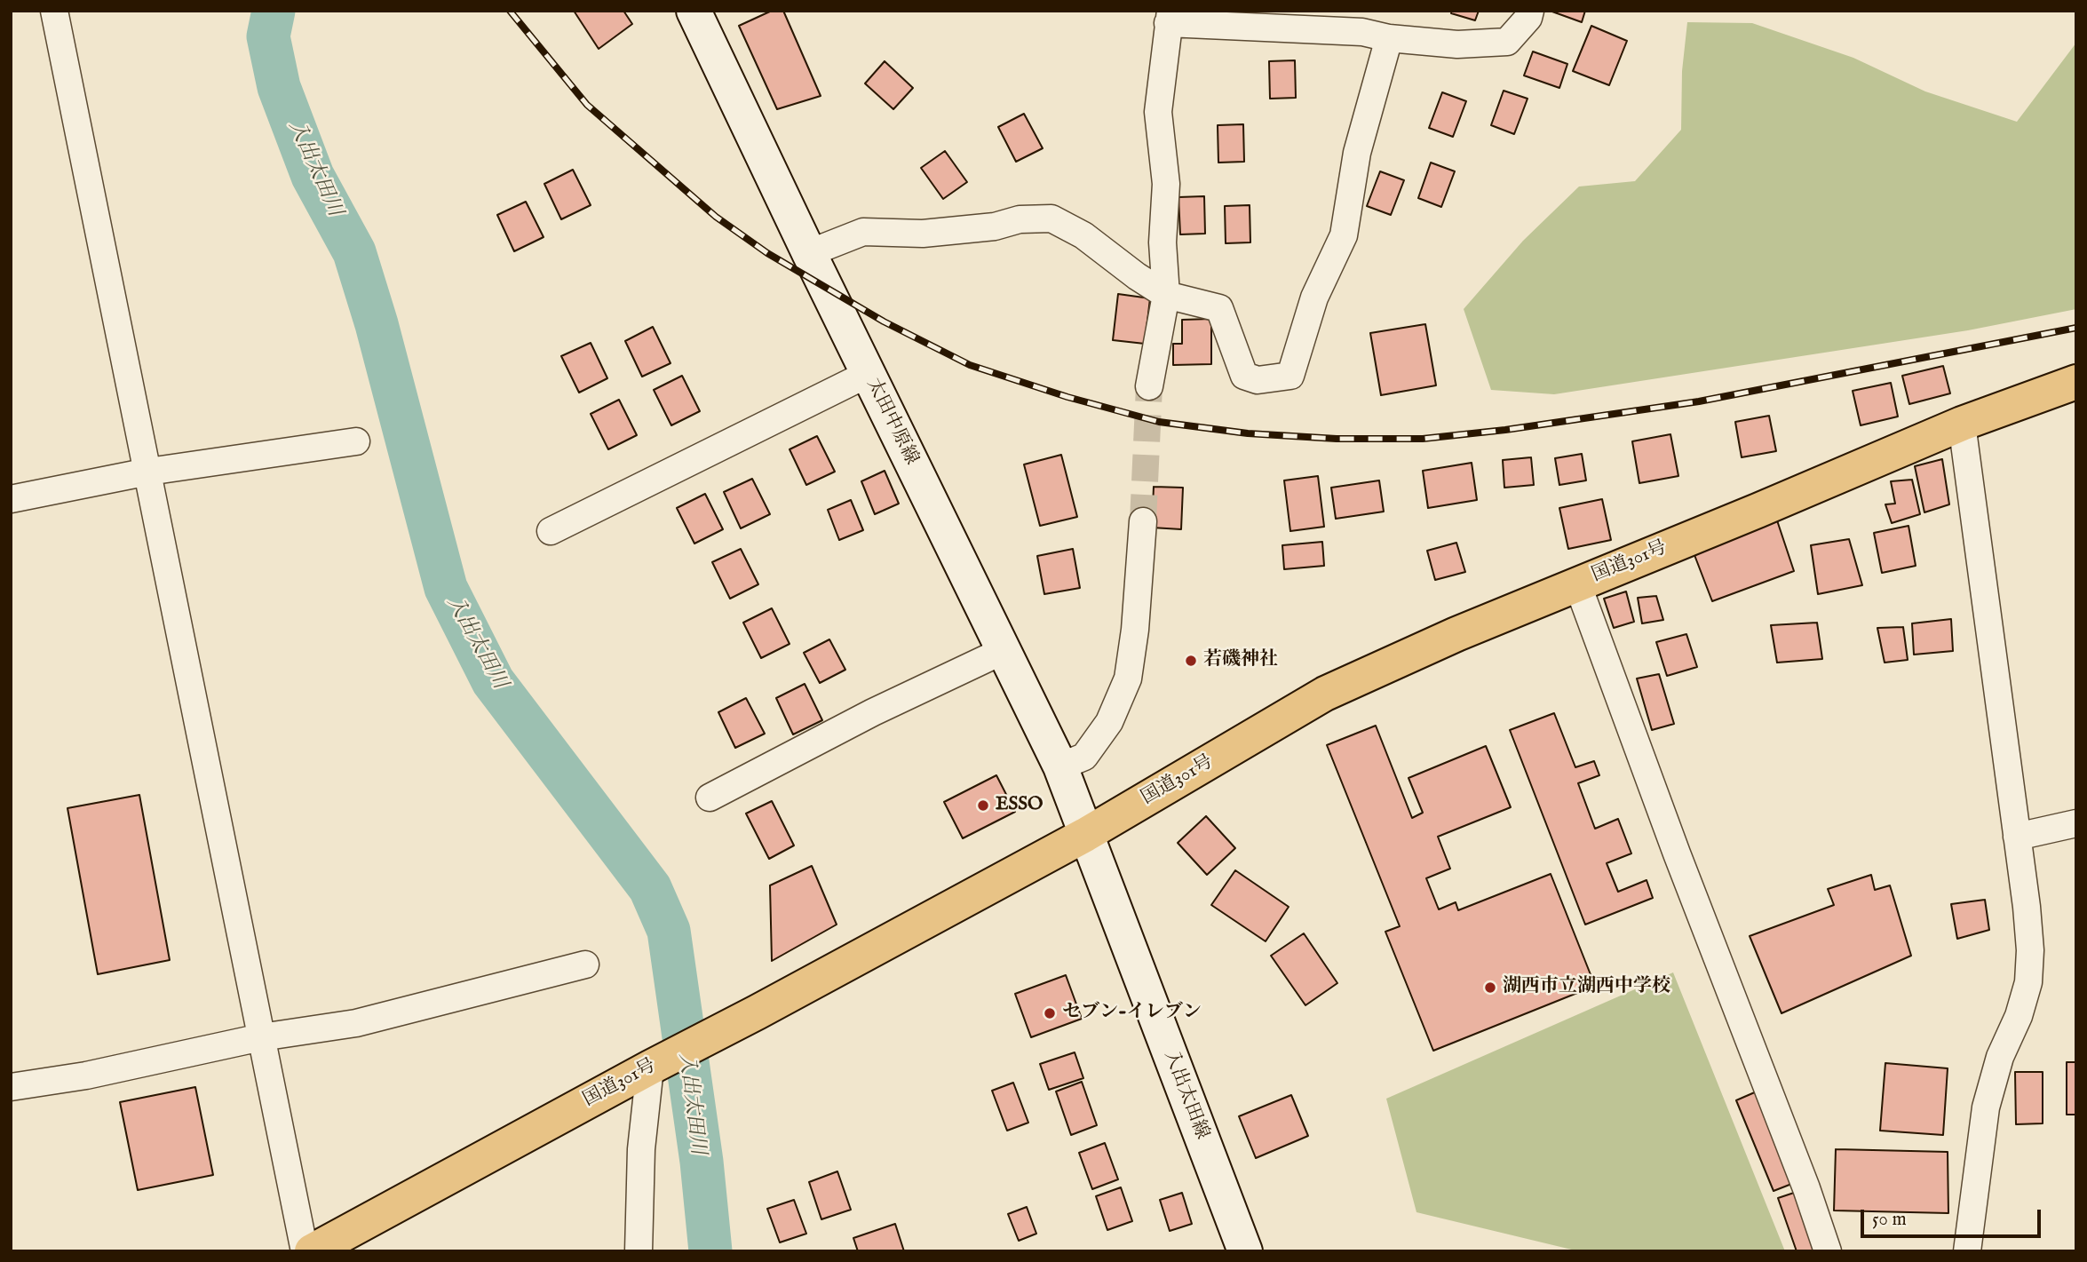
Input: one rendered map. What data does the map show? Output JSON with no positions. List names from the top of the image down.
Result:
{
  "streets": {
    "highway": ["国道301号"],
    "main road": ["太田中原線", "入出太田線"]
  },
  "crossings": [
    ["太田中原線", "国道301号"],
    ["太田中原線", "入出太田線"],
    ["国道301号", "入出太田線"]
  ],
  "water": ["入出太田川"],
  "places": [
    "若磯神社",
    "ESSO",
    "湖西市立湖西中学校",
    "セブン-イレブン"
  ],
  "scale_bar": "50 m"
}
